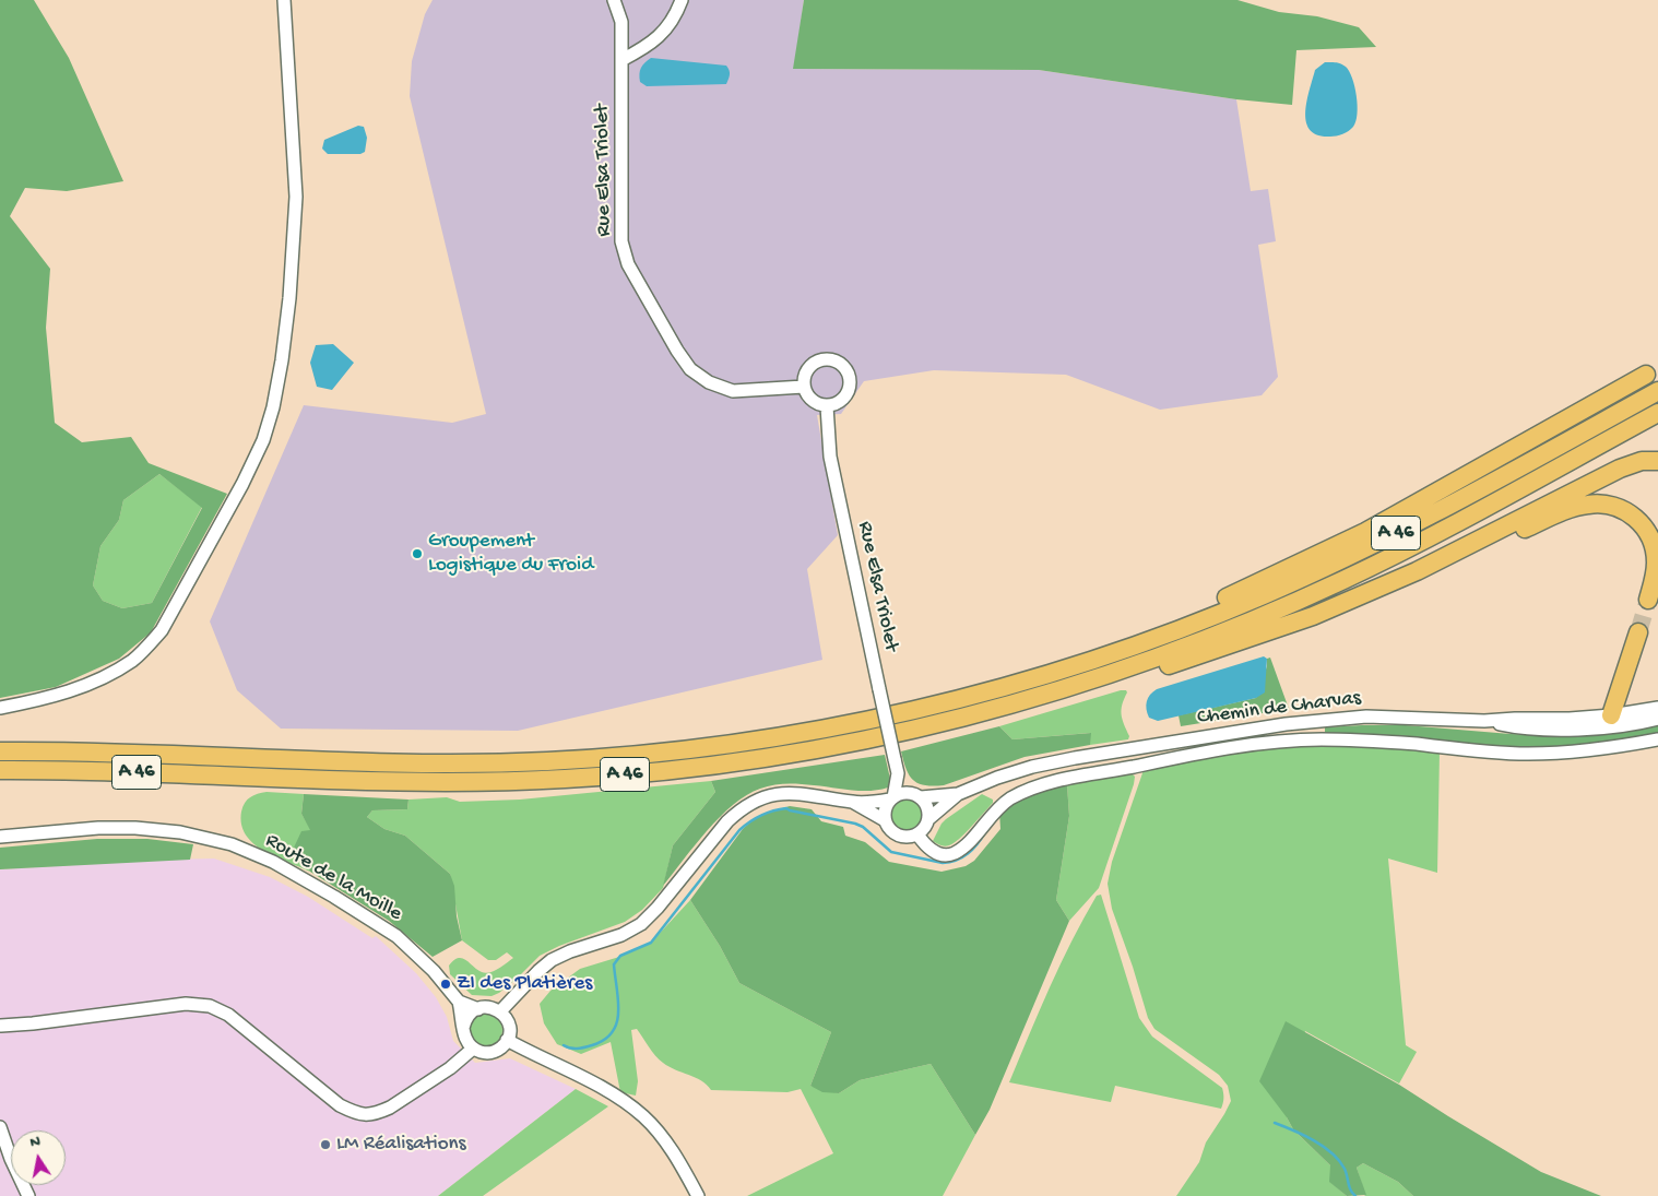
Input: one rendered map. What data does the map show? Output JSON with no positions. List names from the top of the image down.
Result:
{
  "streets": {
    "highway": ["A 46"],
    "street": ["Rue Elsa Triolet", "Chemin de Charvas", "Route de la Moille"]
  },
  "crossings": [
    ["Rue Elsa Triolet", "Chemin de Charvas"]
  ],
  "places": ["Groupement Logistique du Froid", "ZI des Platières", "LM Réalisations"],
  "north": "top"
}
